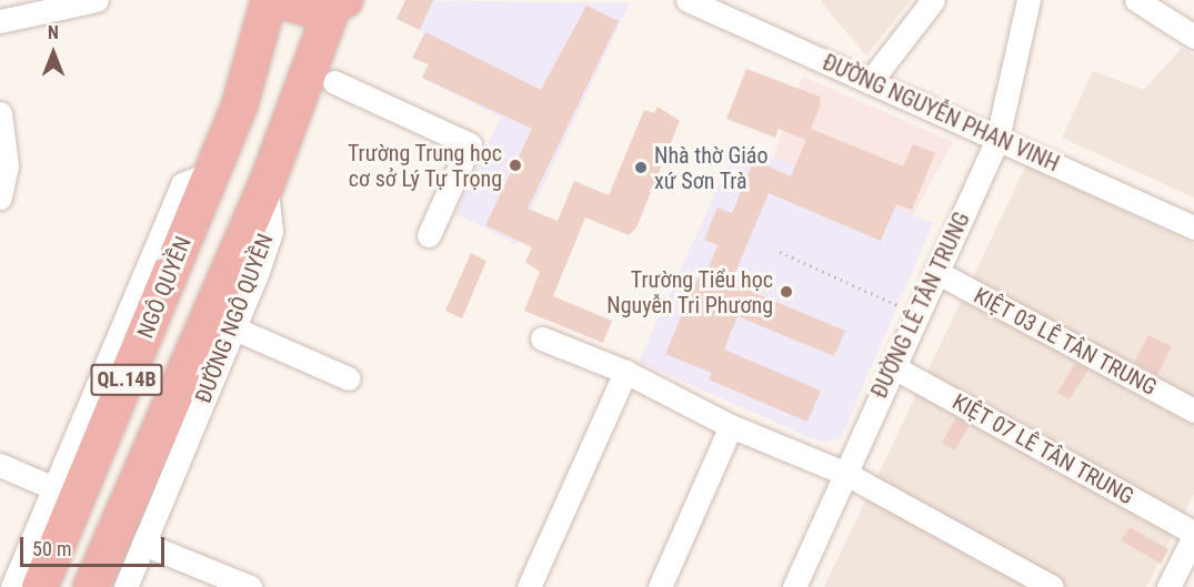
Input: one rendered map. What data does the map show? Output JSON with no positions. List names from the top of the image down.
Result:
{
  "streets": {
    "highway": ["NGÔ QUYỀN", "QL.14B"],
    "street": [
      "ĐƯỜNG NGUYỄN PHAN VINH",
      "ĐƯỜNG LÊ TÂN TRUNG",
      "ĐƯỜNG NGÔ QUYỀN",
      "KIỆT 03 LÊ TÂN TRUNG",
      "KIỆT 07 LÊ TÂN TRUNG"
    ]
  },
  "crossings": [
    ["ĐƯỜNG NGUYỄN PHAN VINH", "ĐƯỜNG LÊ TÂN TRUNG"],
    ["ĐƯỜNG LÊ TÂN TRUNG", "KIỆT 03 LÊ TÂN TRUNG"],
    ["ĐƯỜNG LÊ TÂN TRUNG", "KIỆT 07 LÊ TÂN TRUNG"],
    ["ĐƯỜNG NGÔ QUYỀN", "QL.14B"]
  ],
  "places": ["Trường Trung học cơ sở Lý Tự Trọng", "Nhà thờ Giáo xứ Sơn Trà", "Trường Tiểu học Nguyễn Tri Phương"],
  "scale_bar": "50 m",
  "north": "top"
}
